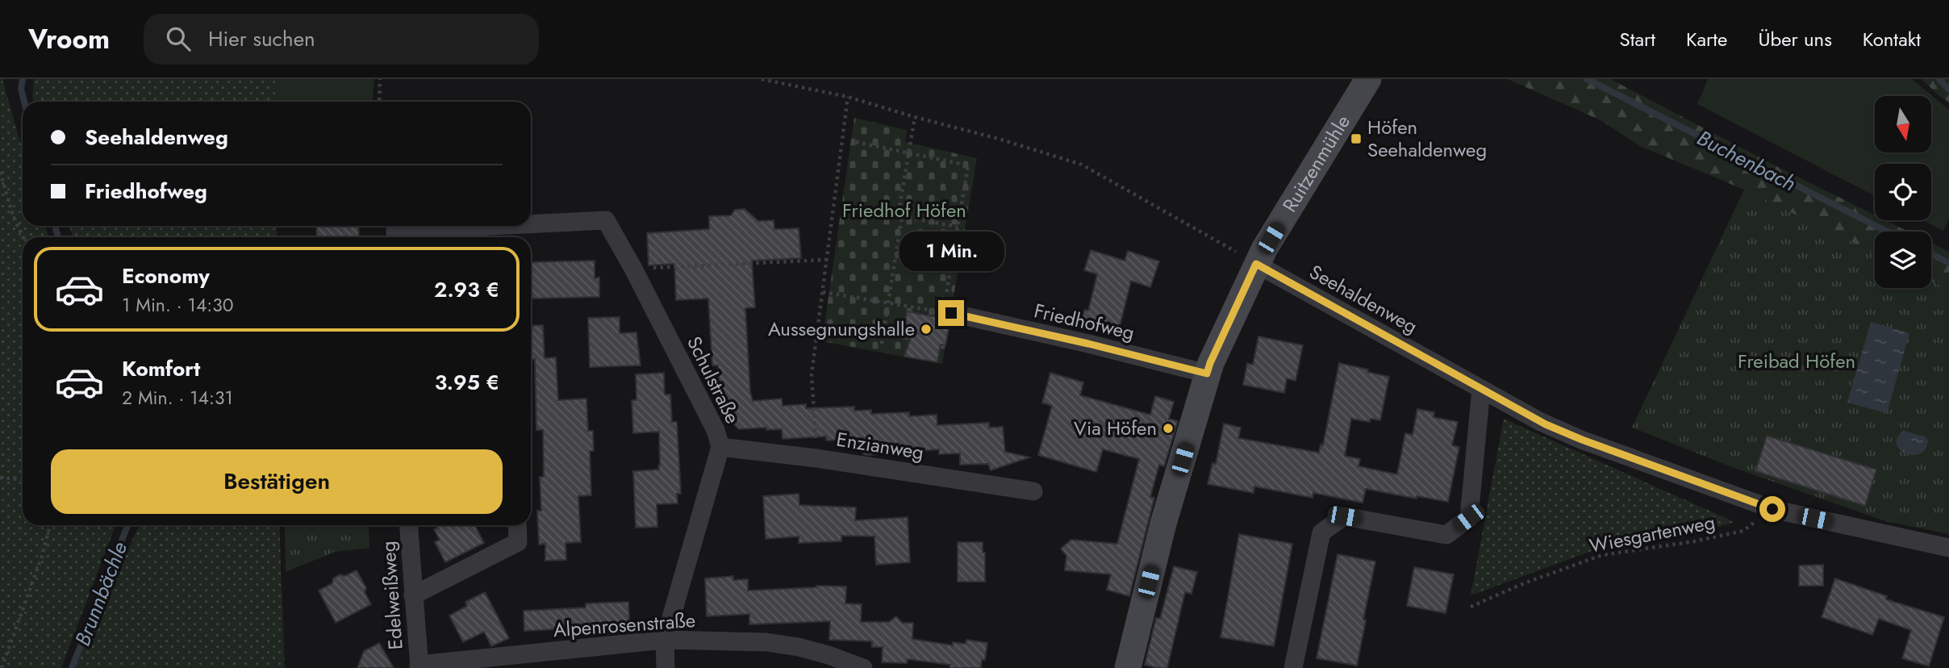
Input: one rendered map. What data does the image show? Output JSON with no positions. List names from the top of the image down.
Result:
{
  "streets": {
    "street": [
      "Ruitzenmühle",
      "Seehaldenweg",
      "Friedhofweg",
      "Schulstraße",
      "Enzianweg",
      "Edelweißweg",
      "Alpenrosenstraße"
    ],
    "path": ["Wiesgartenweg"]
  },
  "crossings": [
    ["Ruitzenmühle", "Seehaldenweg"],
    ["Ruitzenmühle", "Friedhofweg"],
    ["Seehaldenweg", "Wiesgartenweg"],
    ["Schulstraße", "Enzianweg"],
    ["Schulstraße", "Alpenrosenstraße"],
    ["Edelweißweg", "Alpenrosenstraße"]
  ],
  "water": ["Buchenbach", "Brunnbächle"],
  "parks": ["Friedhof Höfen", "Freibad Höfen"],
  "places": {
    "transit": ["Höfen Seehaldenweg"],
    "other": ["Aussegnungshalle", "Via Höfen"]
  },
  "north": "bottom",
  "page": {
    "header": "Vroom",
    "search": "Hier suchen",
    "nav": [
      "Start",
      "Karte",
      "Über uns",
      "Kontakt"
    ],
    "banner": ["Seehaldenweg", "Friedhofweg"],
    "bubble": "1 Min.",
    "list": [
      {
        "name": "Economy",
        "note": "1 Min. · 14:30",
        "value": "2.93 €"
      },
      {
        "name": "Komfort",
        "note": "2 Min. · 14:31",
        "value": "3.95 €"
      }
    ],
    "buttons": "Bestätigen"
  }
}
